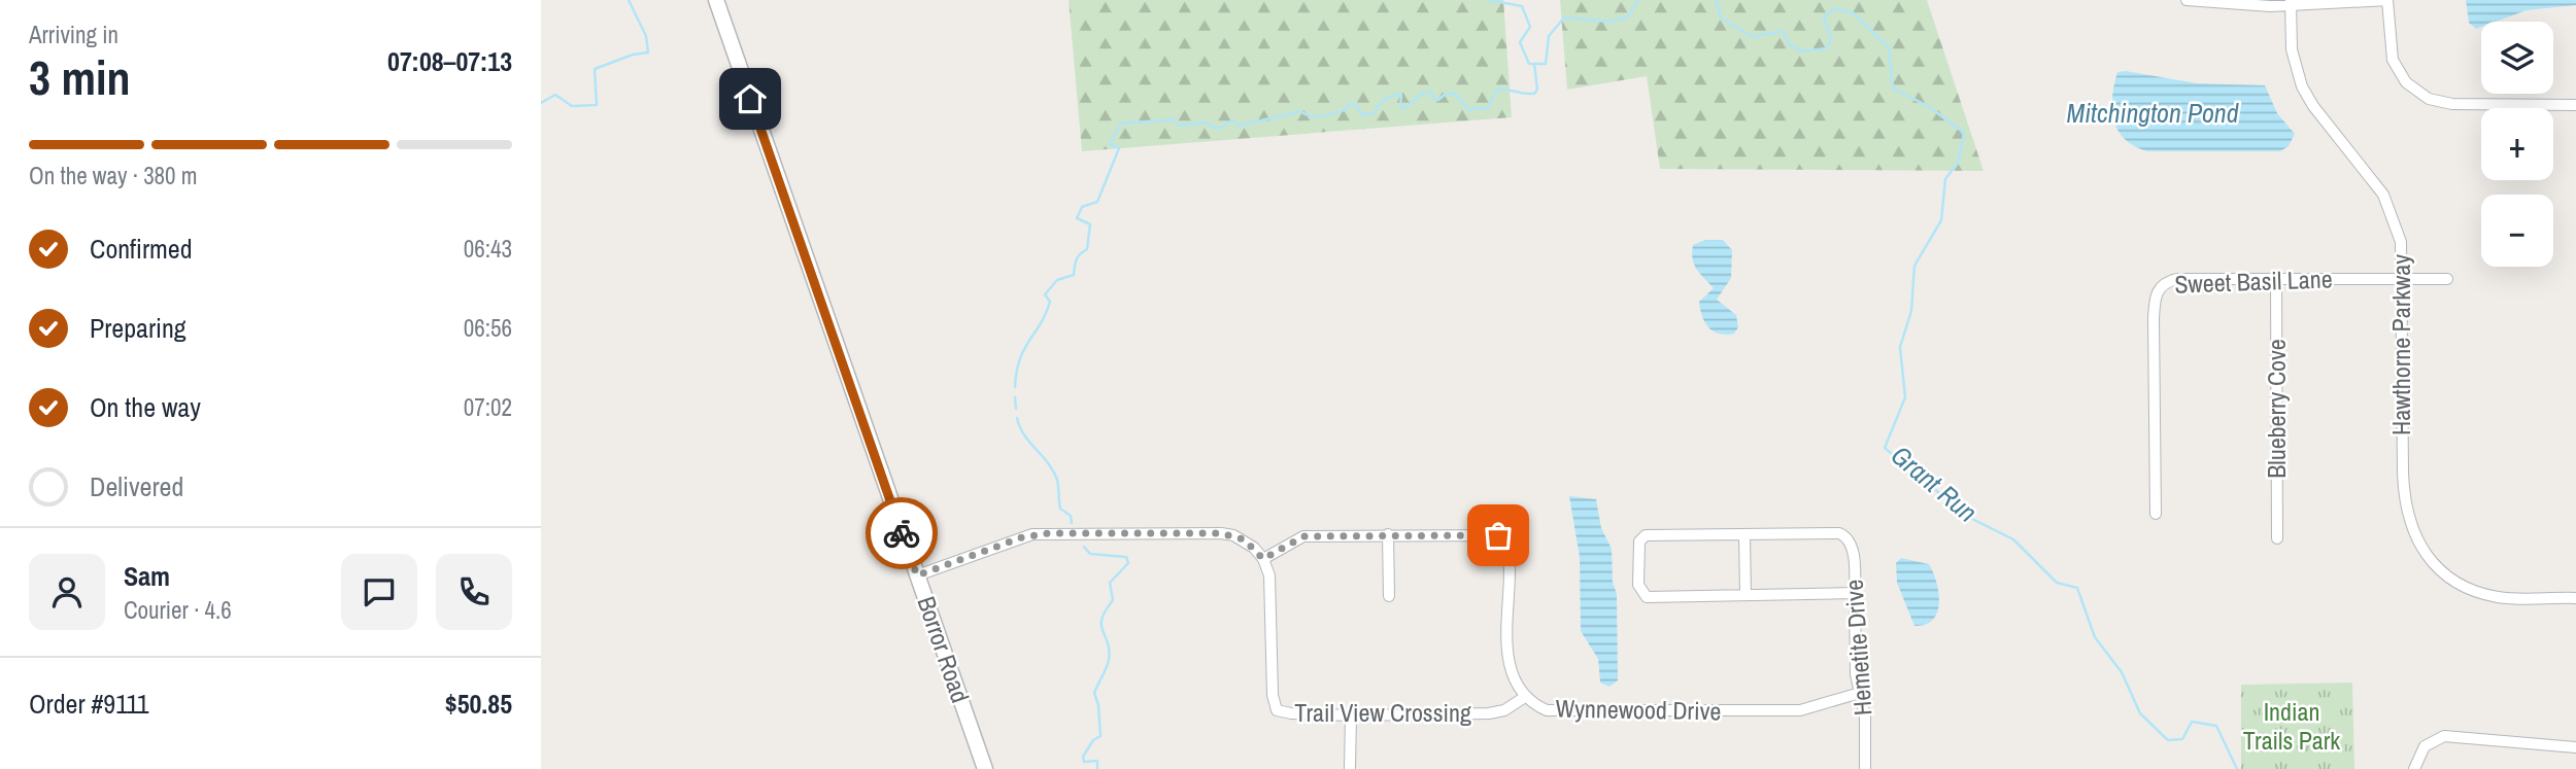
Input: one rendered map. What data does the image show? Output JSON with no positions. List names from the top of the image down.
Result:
{
  "streets": {
    "street": [
      "Sweet Basil Lane",
      "Hawthorne Parkway",
      "Blueberry Cove",
      "Hemetite Drive",
      "Borror Road",
      "Wynnewood Drive",
      "Trail View Crossing"
    ]
  },
  "crossings": [
    ["Sweet Basil Lane", "Hawthorne Parkway"],
    ["Sweet Basil Lane", "Blueberry Cove"],
    ["Hemetite Drive", "Wynnewood Drive"],
    ["Wynnewood Drive", "Trail View Crossing"]
  ],
  "water": ["Mitchington Pond", "Grant Run"],
  "parks": ["Indian Trails Park"],
  "page": {
    "heading": ["3 min", "Arriving in", "07:08–07:13"],
    "panel": [
      "Sam",
      "Courier · 4.6",
      "Order #9111",
      "$50.85"
    ],
    "map_buttons": ["+", "−"],
    "bar": "On the way · 380 m",
    "list": [
      ["Confirmed", "06:43"],
      ["Preparing", "06:56"],
      ["On the way", "07:02"],
      "Delivered"
    ]
  }
}
